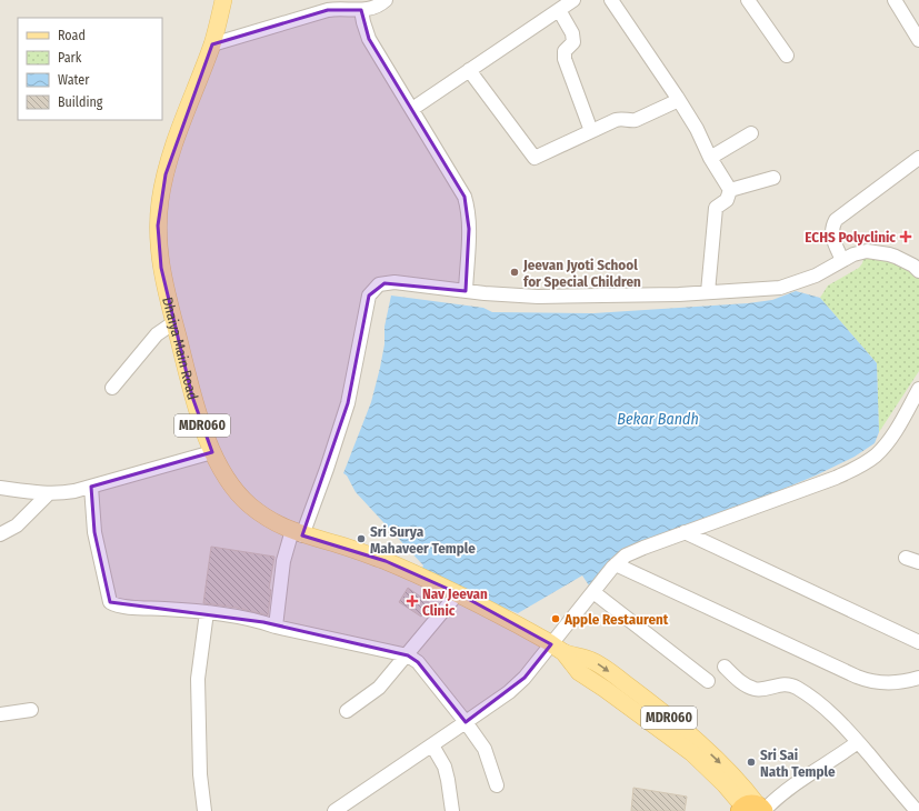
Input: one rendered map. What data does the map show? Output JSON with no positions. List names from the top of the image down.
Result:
{
  "streets": {
    "main road": ["Dhaiya Main Road", "MDR060"]
  },
  "water": ["Bekar Bandh"],
  "places": {
    "health": ["ECHS Polyclinic", "Nav Jeevan Clinic"],
    "other": [
      "Jeevan Jyoti School for Special Children",
      "Sri Surya Mahaveer Temple",
      "Apple Restaurent",
      "Sri Sai Nath Temple"
    ]
  },
  "legend": [
    "Road",
    "Park",
    "Water",
    "Building"
  ]
}
